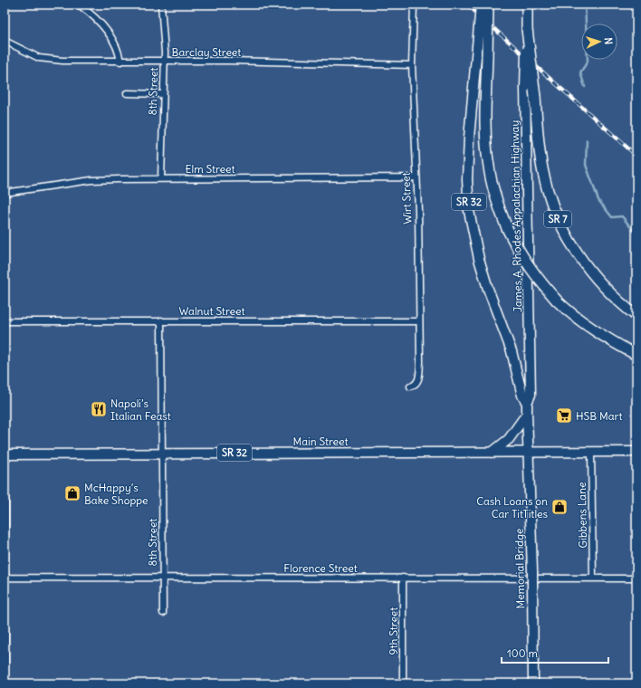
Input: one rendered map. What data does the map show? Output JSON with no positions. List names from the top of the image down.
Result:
{
  "streets": {
    "highway": ["SR 7"],
    "main road": [
      "SR 32",
      "James A. Rhodes Appalachian Highway",
      "Main Street",
      "Memorial Bridge"
    ],
    "street": [
      "Barclay Street",
      "8th Street",
      "Elm Street",
      "Wirt Street",
      "Walnut Street",
      "Gibbens Lane",
      "Florence Street",
      "9th Street"
    ]
  },
  "crossings": [
    ["Barclay Street", "8th Street"],
    ["Barclay Street", "Wirt Street"],
    ["8th Street", "Elm Street"],
    ["8th Street", "Walnut Street"],
    ["8th Street", "Main Street"],
    ["8th Street", "Florence Street"],
    ["Elm Street", "Wirt Street"],
    ["Wirt Street", "Walnut Street"],
    ["James A. Rhodes Appalachian Highway", "SR 7"],
    ["James A. Rhodes Appalachian Highway", "Main Street"],
    ["James A. Rhodes Appalachian Highway", "Memorial Bridge"],
    ["Main Street", "Gibbens Lane"],
    ["Main Street", "Memorial Bridge"],
    ["Gibbens Lane", "Florence Street"],
    ["Florence Street", "9th Street"]
  ],
  "places": {
    "restaurant": ["Napoli’s Italian Feast"],
    "supermarket": ["HSB Mart"],
    "shop": ["McHappy’s Bake Shoppe", "Cash Loans on Car TitTitles"]
  },
  "scale_bar": "100 m",
  "north": "right"
}
